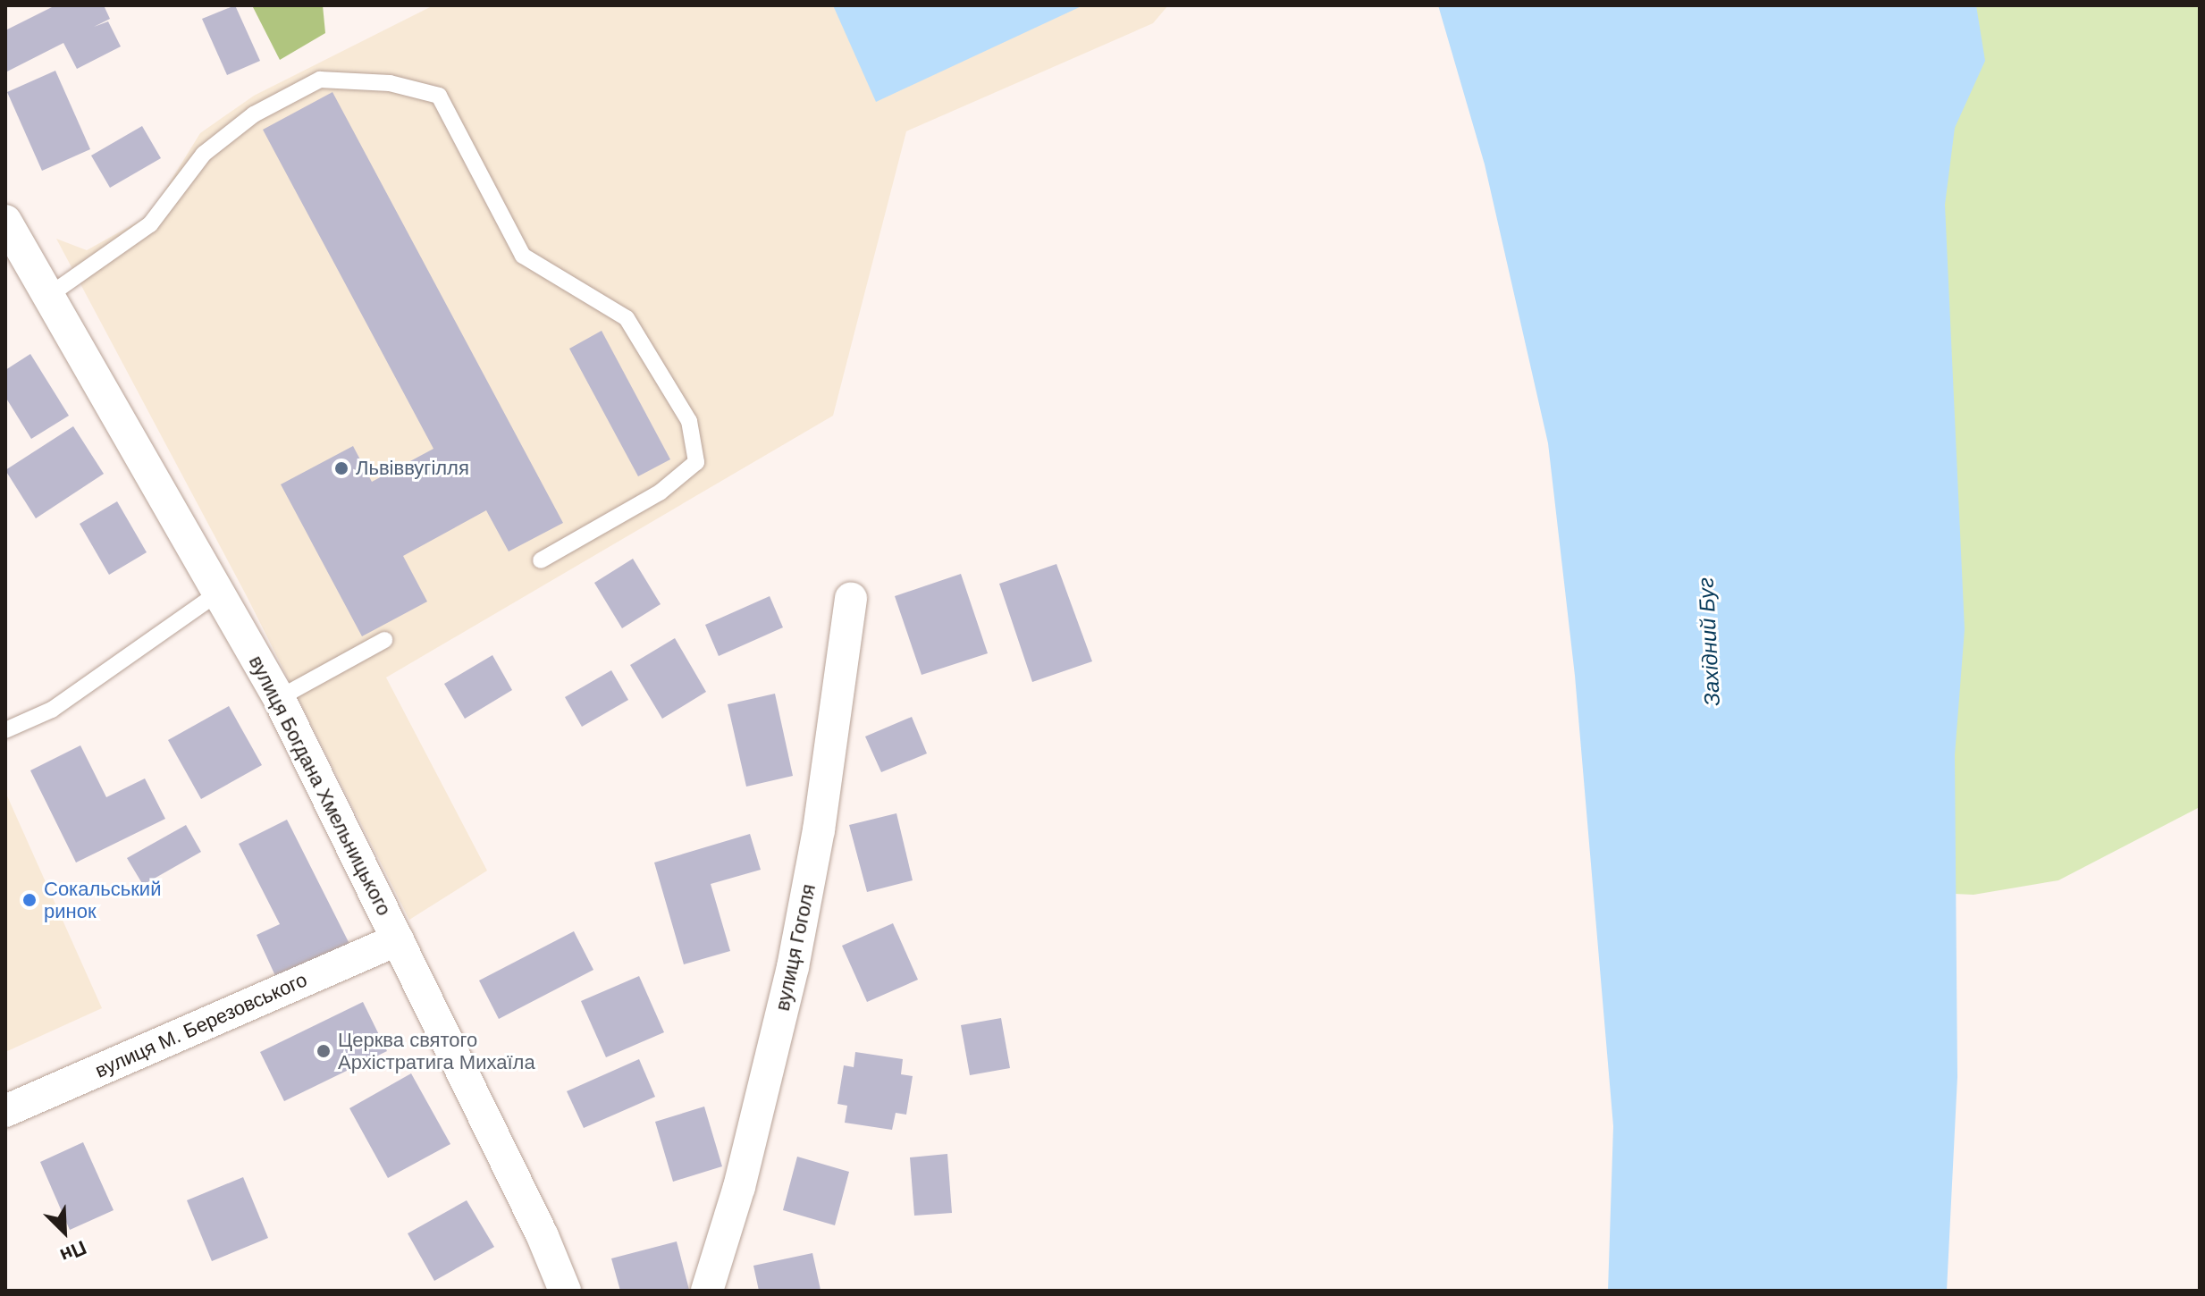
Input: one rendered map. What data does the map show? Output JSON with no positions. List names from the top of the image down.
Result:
{
  "streets": {
    "street": ["вулиця Богдана Хмельницького", "вулиця Гоголя", "вулиця М. Березовського"]
  },
  "crossings": [
    ["вулиця Богдана Хмельницького", "вулиця М. Березовського"]
  ],
  "water": ["Західний Буг"],
  "places": ["Львіввугілля", "Сокальський ринок", "Церква святого Архістратига Михаїла"],
  "north": "bottom right"
}
